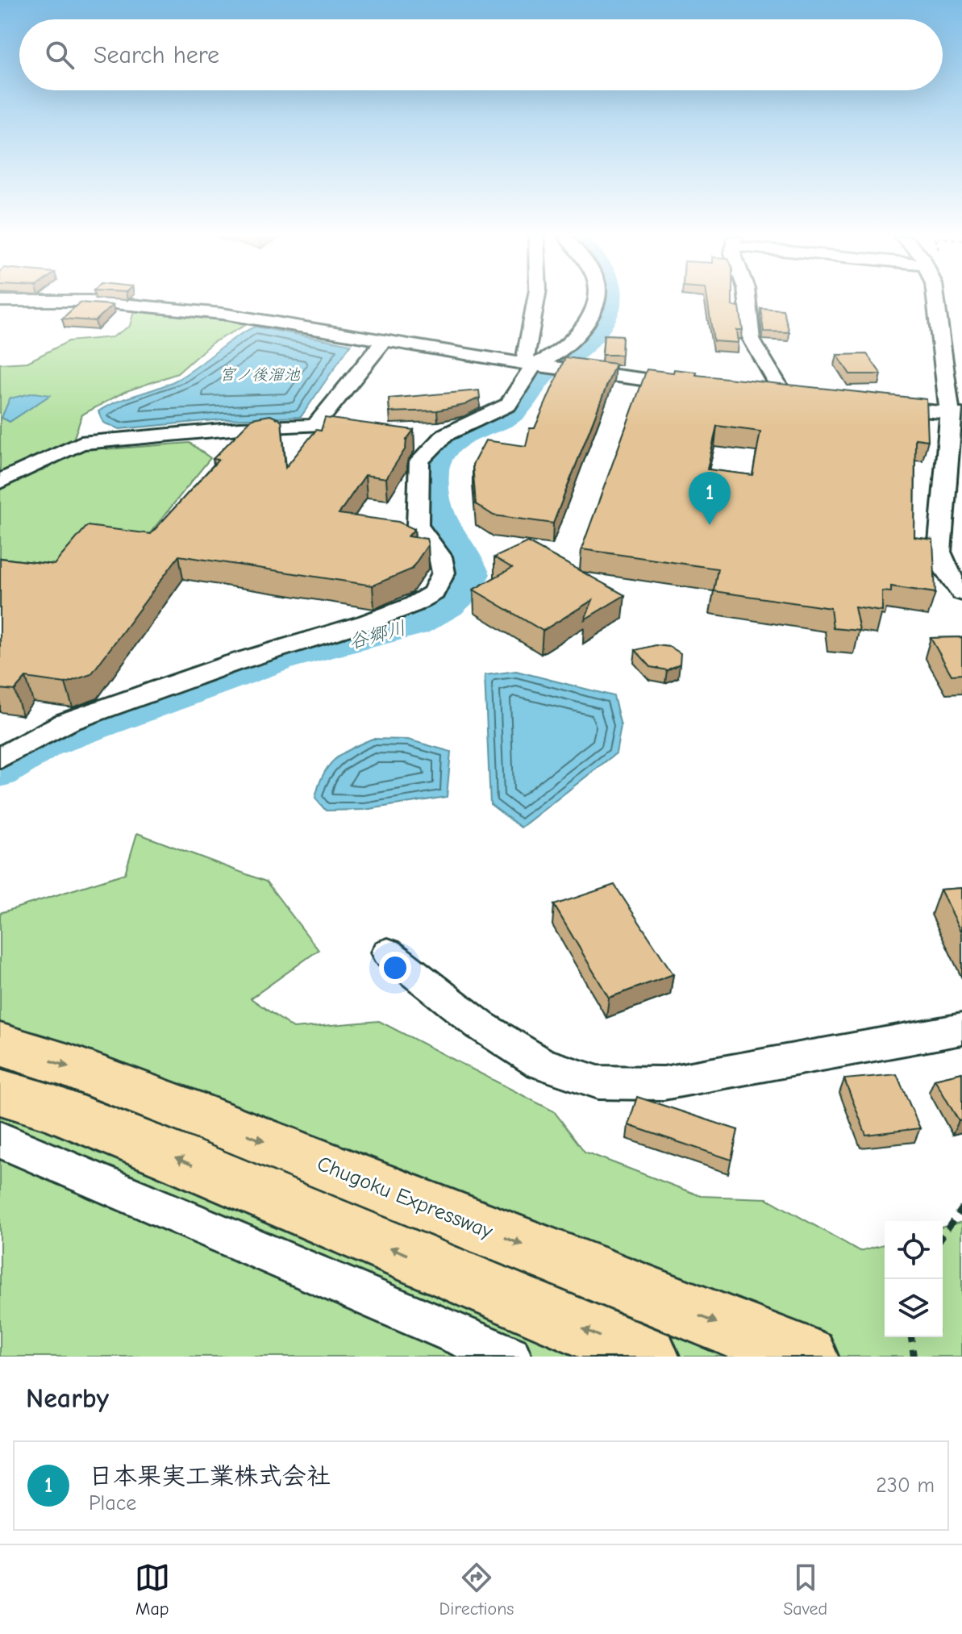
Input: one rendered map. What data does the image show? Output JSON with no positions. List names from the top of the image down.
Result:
{
  "streets": {
    "highway": ["Chugoku Expressway"]
  },
  "water": ["宮ノ後溜池", "谷郷川"],
  "page": {
    "search": "Search here",
    "pins": "1",
    "heading": "Nearby",
    "list": [
      {
        "mark": "1",
        "name": "日本果実工業株式会社",
        "note": "Place",
        "value": "230 m"
      }
    ],
    "nav": ["Map", "Directions", "Saved"]
  }
}
